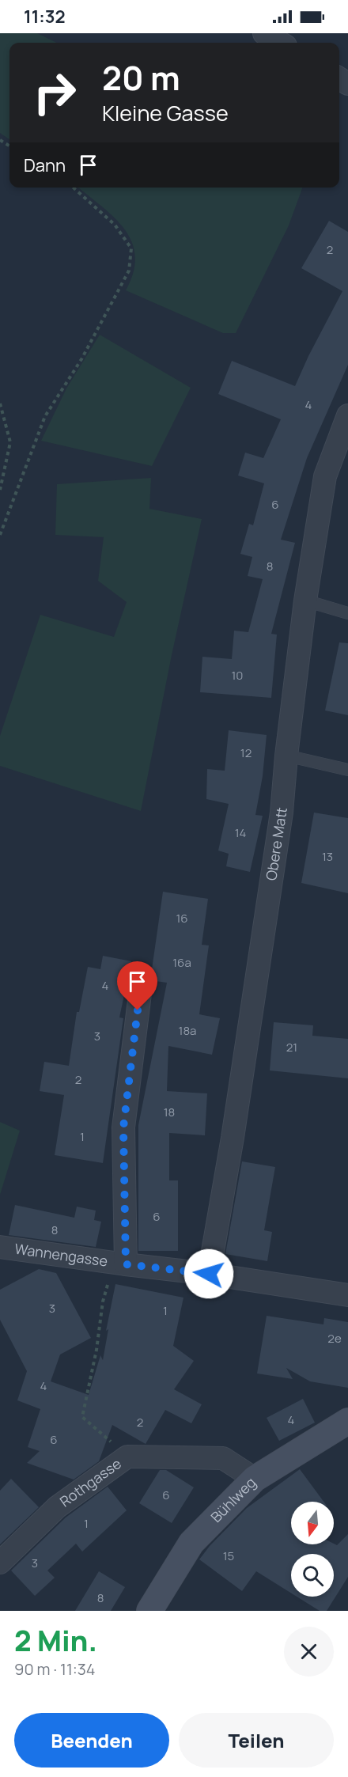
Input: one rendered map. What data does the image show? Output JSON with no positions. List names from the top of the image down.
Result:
{
  "streets": {
    "street": [
      "Obere Matt",
      "Wannengasse",
      "Rothgasse",
      "Bühlweg"
    ]
  },
  "crossings": [
    ["Obere Matt", "Wannengasse"],
    ["Rothgasse", "Bühlweg"]
  ],
  "house_numbers": [
    "2",
    "4",
    "6",
    "8",
    "10",
    "12",
    "14",
    "13",
    "16",
    "16a",
    "4",
    "18a",
    "3",
    "21",
    "2",
    "18",
    "1",
    "6",
    "8",
    "3",
    "1",
    "2e",
    "4",
    "4",
    "2",
    "6",
    "6",
    "1",
    "15",
    "3",
    "8"
  ],
  "north": "bottom",
  "page": {
    "status": "11:32",
    "turn": ["20 m", "Kleine Gasse"],
    "then": "Dann",
    "heading": ["2 Min.", "90 m · 11:34"],
    "buttons": ["Beenden", "Teilen"]
  }
}
